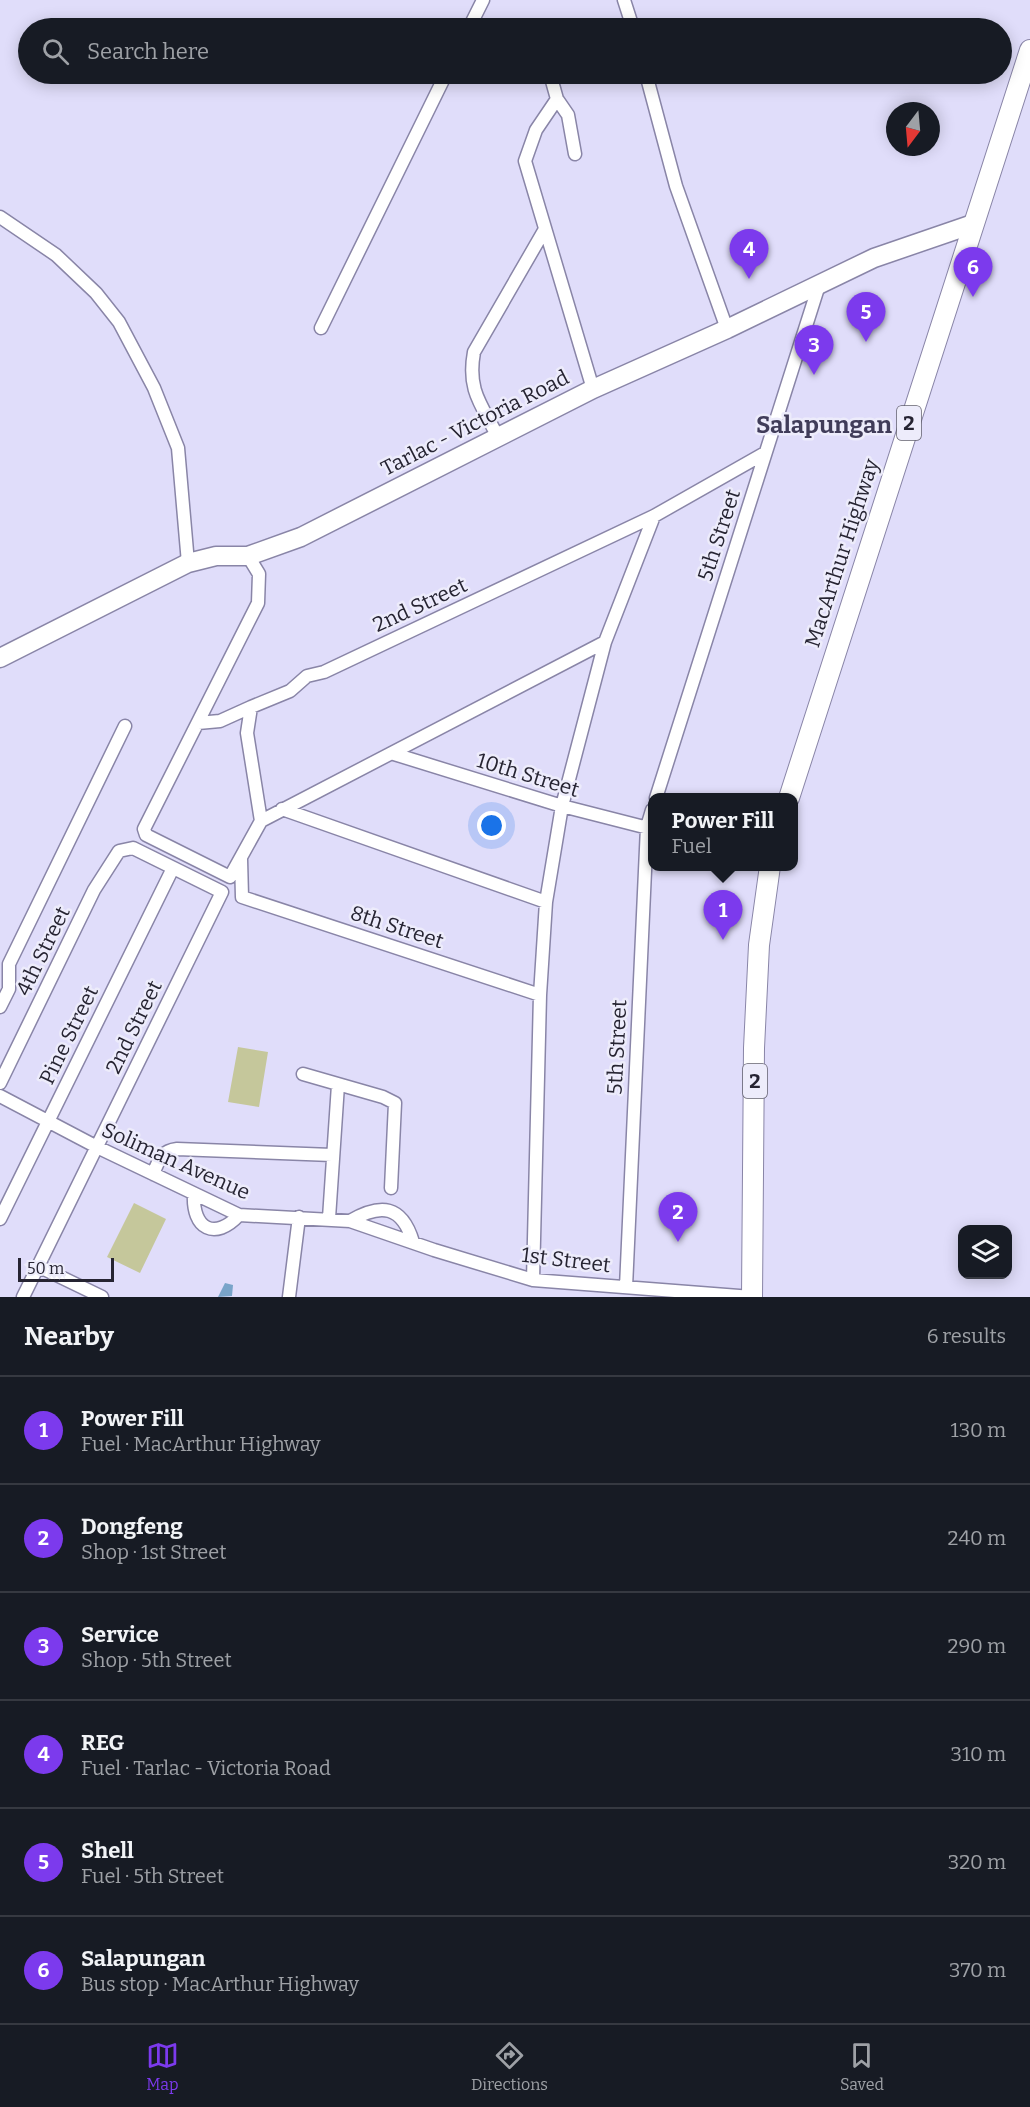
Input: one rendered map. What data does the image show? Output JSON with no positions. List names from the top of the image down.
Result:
{
  "streets": {
    "highway": ["2", "MacArthur Highway"],
    "main road": ["Tarlac - Victoria Road"],
    "street": [
      "5th Street",
      "2nd Street",
      "10th Street",
      "8th Street",
      "4th Street",
      "Pine Street",
      "Soliman Avenue",
      "1st Street"
    ]
  },
  "crossings": [
    ["Tarlac - Victoria Road", "5th Street"],
    ["Tarlac - Victoria Road", "MacArthur Highway"],
    ["2", "1st Street"],
    ["5th Street", "2nd Street"],
    ["5th Street", "1st Street"],
    ["2nd Street", "4th Street"],
    ["2nd Street", "Pine Street"],
    ["2nd Street", "Soliman Avenue"],
    ["4th Street", "Pine Street"],
    ["Pine Street", "Soliman Avenue"],
    ["Soliman Avenue", "1st Street"]
  ],
  "districts": ["Salapungan"],
  "scale_bar": "50 m",
  "north": "bottom",
  "page": {
    "search": "Search here",
    "pins": [
      "4",
      "6",
      "5",
      "3",
      "1",
      "2"
    ],
    "popup": ["Power Fill", "Fuel"],
    "scale": "50 m",
    "heading": ["Nearby", "6 results"],
    "list": [
      {
        "mark": "1",
        "name": "Power Fill",
        "note": "Fuel · MacArthur Highway",
        "value": "130 m"
      },
      {
        "mark": "2",
        "name": "Dongfeng",
        "note": "Shop · 1st Street",
        "value": "240 m"
      },
      {
        "mark": "3",
        "name": "Service",
        "note": "Shop · 5th Street",
        "value": "290 m"
      },
      {
        "mark": "4",
        "name": "REG",
        "note": "Fuel · Tarlac - Victoria Road",
        "value": "310 m"
      },
      {
        "mark": "5",
        "name": "Shell",
        "note": "Fuel · 5th Street",
        "value": "320 m"
      },
      {
        "mark": "6",
        "name": "Salapungan",
        "note": "Bus stop · MacArthur Highway",
        "value": "370 m"
      }
    ],
    "nav": ["Map", "Directions", "Saved"]
  }
}
